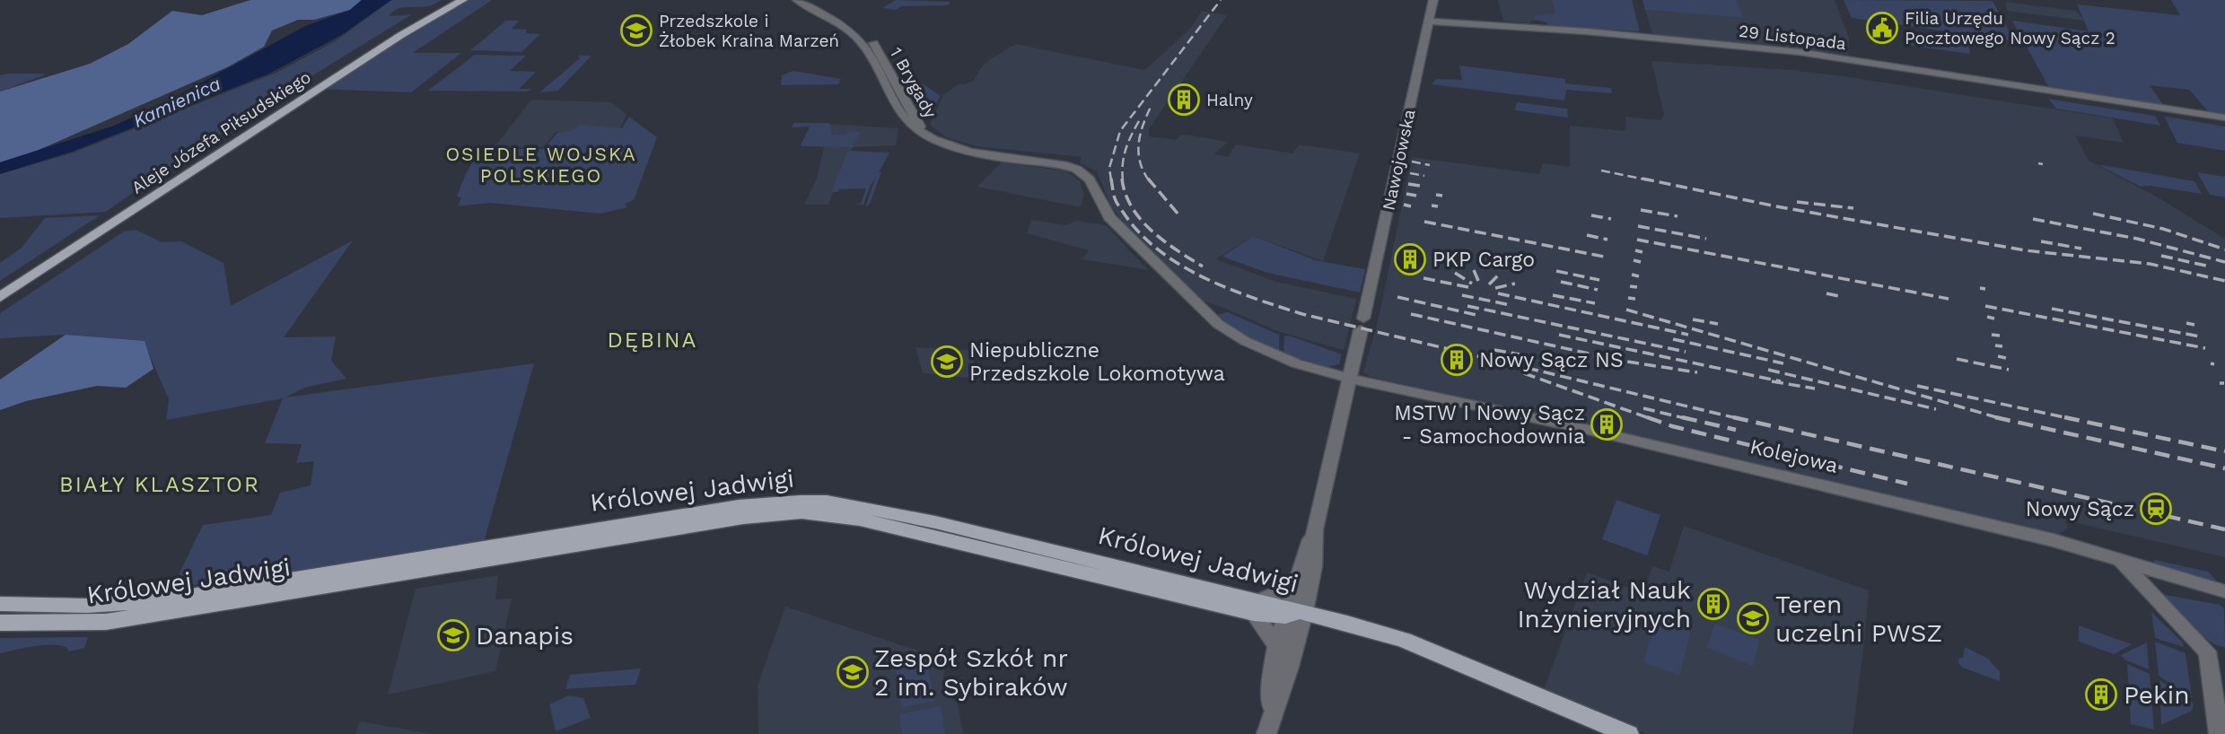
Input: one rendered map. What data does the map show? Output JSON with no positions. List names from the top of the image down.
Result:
{
  "streets": {
    "main road": ["Aleje Józefa Piłsudskiego", "Królowej Jadwigi"],
    "street": [
      "29 Listopada",
      "1 Brygady",
      "Nawojowska",
      "Kolejowa"
    ]
  },
  "crossings": [
    ["29 Listopada", "Nawojowska"],
    ["1 Brygady", "Kolejowa"],
    ["Nawojowska", "Kolejowa"],
    ["Nawojowska", "Królowej Jadwigi"]
  ],
  "districts": ["OSIEDLE WOJSKA POLSKIEGO", "DĘBINA", "BIAŁY KLASZTOR"],
  "water": ["Kamienica"],
  "places": {
    "public building": ["Filia Urzędu Pocztowego Nowy Sącz 2"],
    "school or university": [
      "Przedszkole i Żłobek Kraina Marzeń",
      "Niepubliczne Przedszkole Lokomotywa",
      "Teren uczelni PWSZ",
      "Danapis",
      "Zespół Szkół nr 2 im. Sybiraków"
    ],
    "building": [
      "Halny",
      "PKP Cargo",
      "Nowy Sącz NS",
      "MSTW I Nowy Sącz - Samochodownia",
      "Wydział Nauk Inżynieryjnych",
      "Pekin"
    ],
    "station": ["Nowy Sącz"]
  }
}
